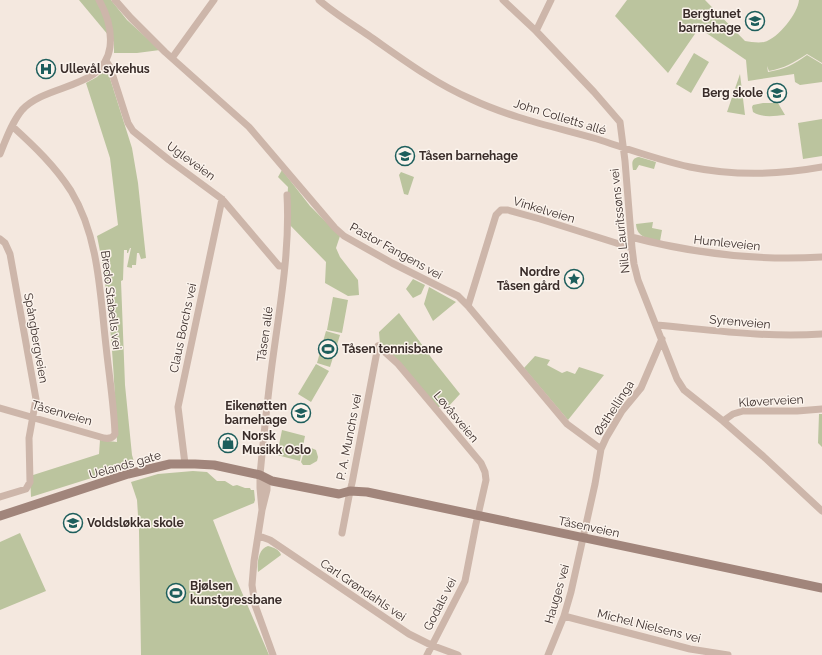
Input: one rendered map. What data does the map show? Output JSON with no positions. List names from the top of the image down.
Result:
{
  "streets": {
    "street": [
      "John Colletts allé",
      "Ugleveien",
      "Vinkelveien",
      "Nils Lauritssøns vei",
      "Humleveien",
      "Pastor Fangens vei",
      "Bredo Stabells vei",
      "Syrenveien",
      "Claus Borchs vei",
      "Tåsen allé",
      "Spångbergveien",
      "Kløverveien",
      "Østhellinga",
      "Tåsenveien",
      "Løvåsveien",
      "P. A. Munchs vei",
      "Uelands gate",
      "Carl Grøndahls vei",
      "Hauges vei",
      "Godals vei",
      "Michel Nielsens vei"
    ]
  },
  "crossings": [
    ["John Colletts allé", "Nils Lauritssøns vei"],
    ["Ugleveien", "Claus Borchs vei"],
    ["Ugleveien", "Tåsen allé"],
    ["Vinkelveien", "Nils Lauritssøns vei"],
    ["Vinkelveien", "Pastor Fangens vei"],
    ["Nils Lauritssøns vei", "Humleveien"],
    ["Nils Lauritssøns vei", "Syrenveien"],
    ["Nils Lauritssøns vei", "Kløverveien"],
    ["Nils Lauritssøns vei", "Østhellinga"],
    ["Pastor Fangens vei", "Østhellinga"],
    ["Bredo Stabells vei", "Tåsenveien"],
    ["Claus Borchs vei", "Uelands gate"],
    ["Tåsen allé", "Tåsenveien"],
    ["Tåsen allé", "Uelands gate"],
    ["Spångbergveien", "Tåsenveien"],
    ["Østhellinga", "Tåsenveien"],
    ["Østhellinga", "Hauges vei"],
    ["Tåsenveien", "Løvåsveien"],
    ["Tåsenveien", "P. A. Munchs vei"],
    ["Tåsenveien", "Uelands gate"],
    ["Tåsenveien", "Hauges vei"],
    ["Tåsenveien", "Godals vei"],
    ["Løvåsveien", "P. A. Munchs vei"],
    ["Løvåsveien", "Godals vei"],
    ["Carl Grøndahls vei", "Godals vei"],
    ["Hauges vei", "Michel Nielsens vei"]
  ],
  "places": {
    "school or university": [
      "Bergtunet barnehage",
      "Berg skole",
      "Tåsen barnehage",
      "Eikenøtten barnehage",
      "Voldsløkka skole"
    ],
    "hospital": ["Ullevål sykehus"],
    "place": ["Nordre Tåsen gård"],
    "sports": ["Tåsen tennisbane", "Bjølsen kunstgressbane"],
    "shop": ["Norsk Musikk Oslo"]
  }
}
